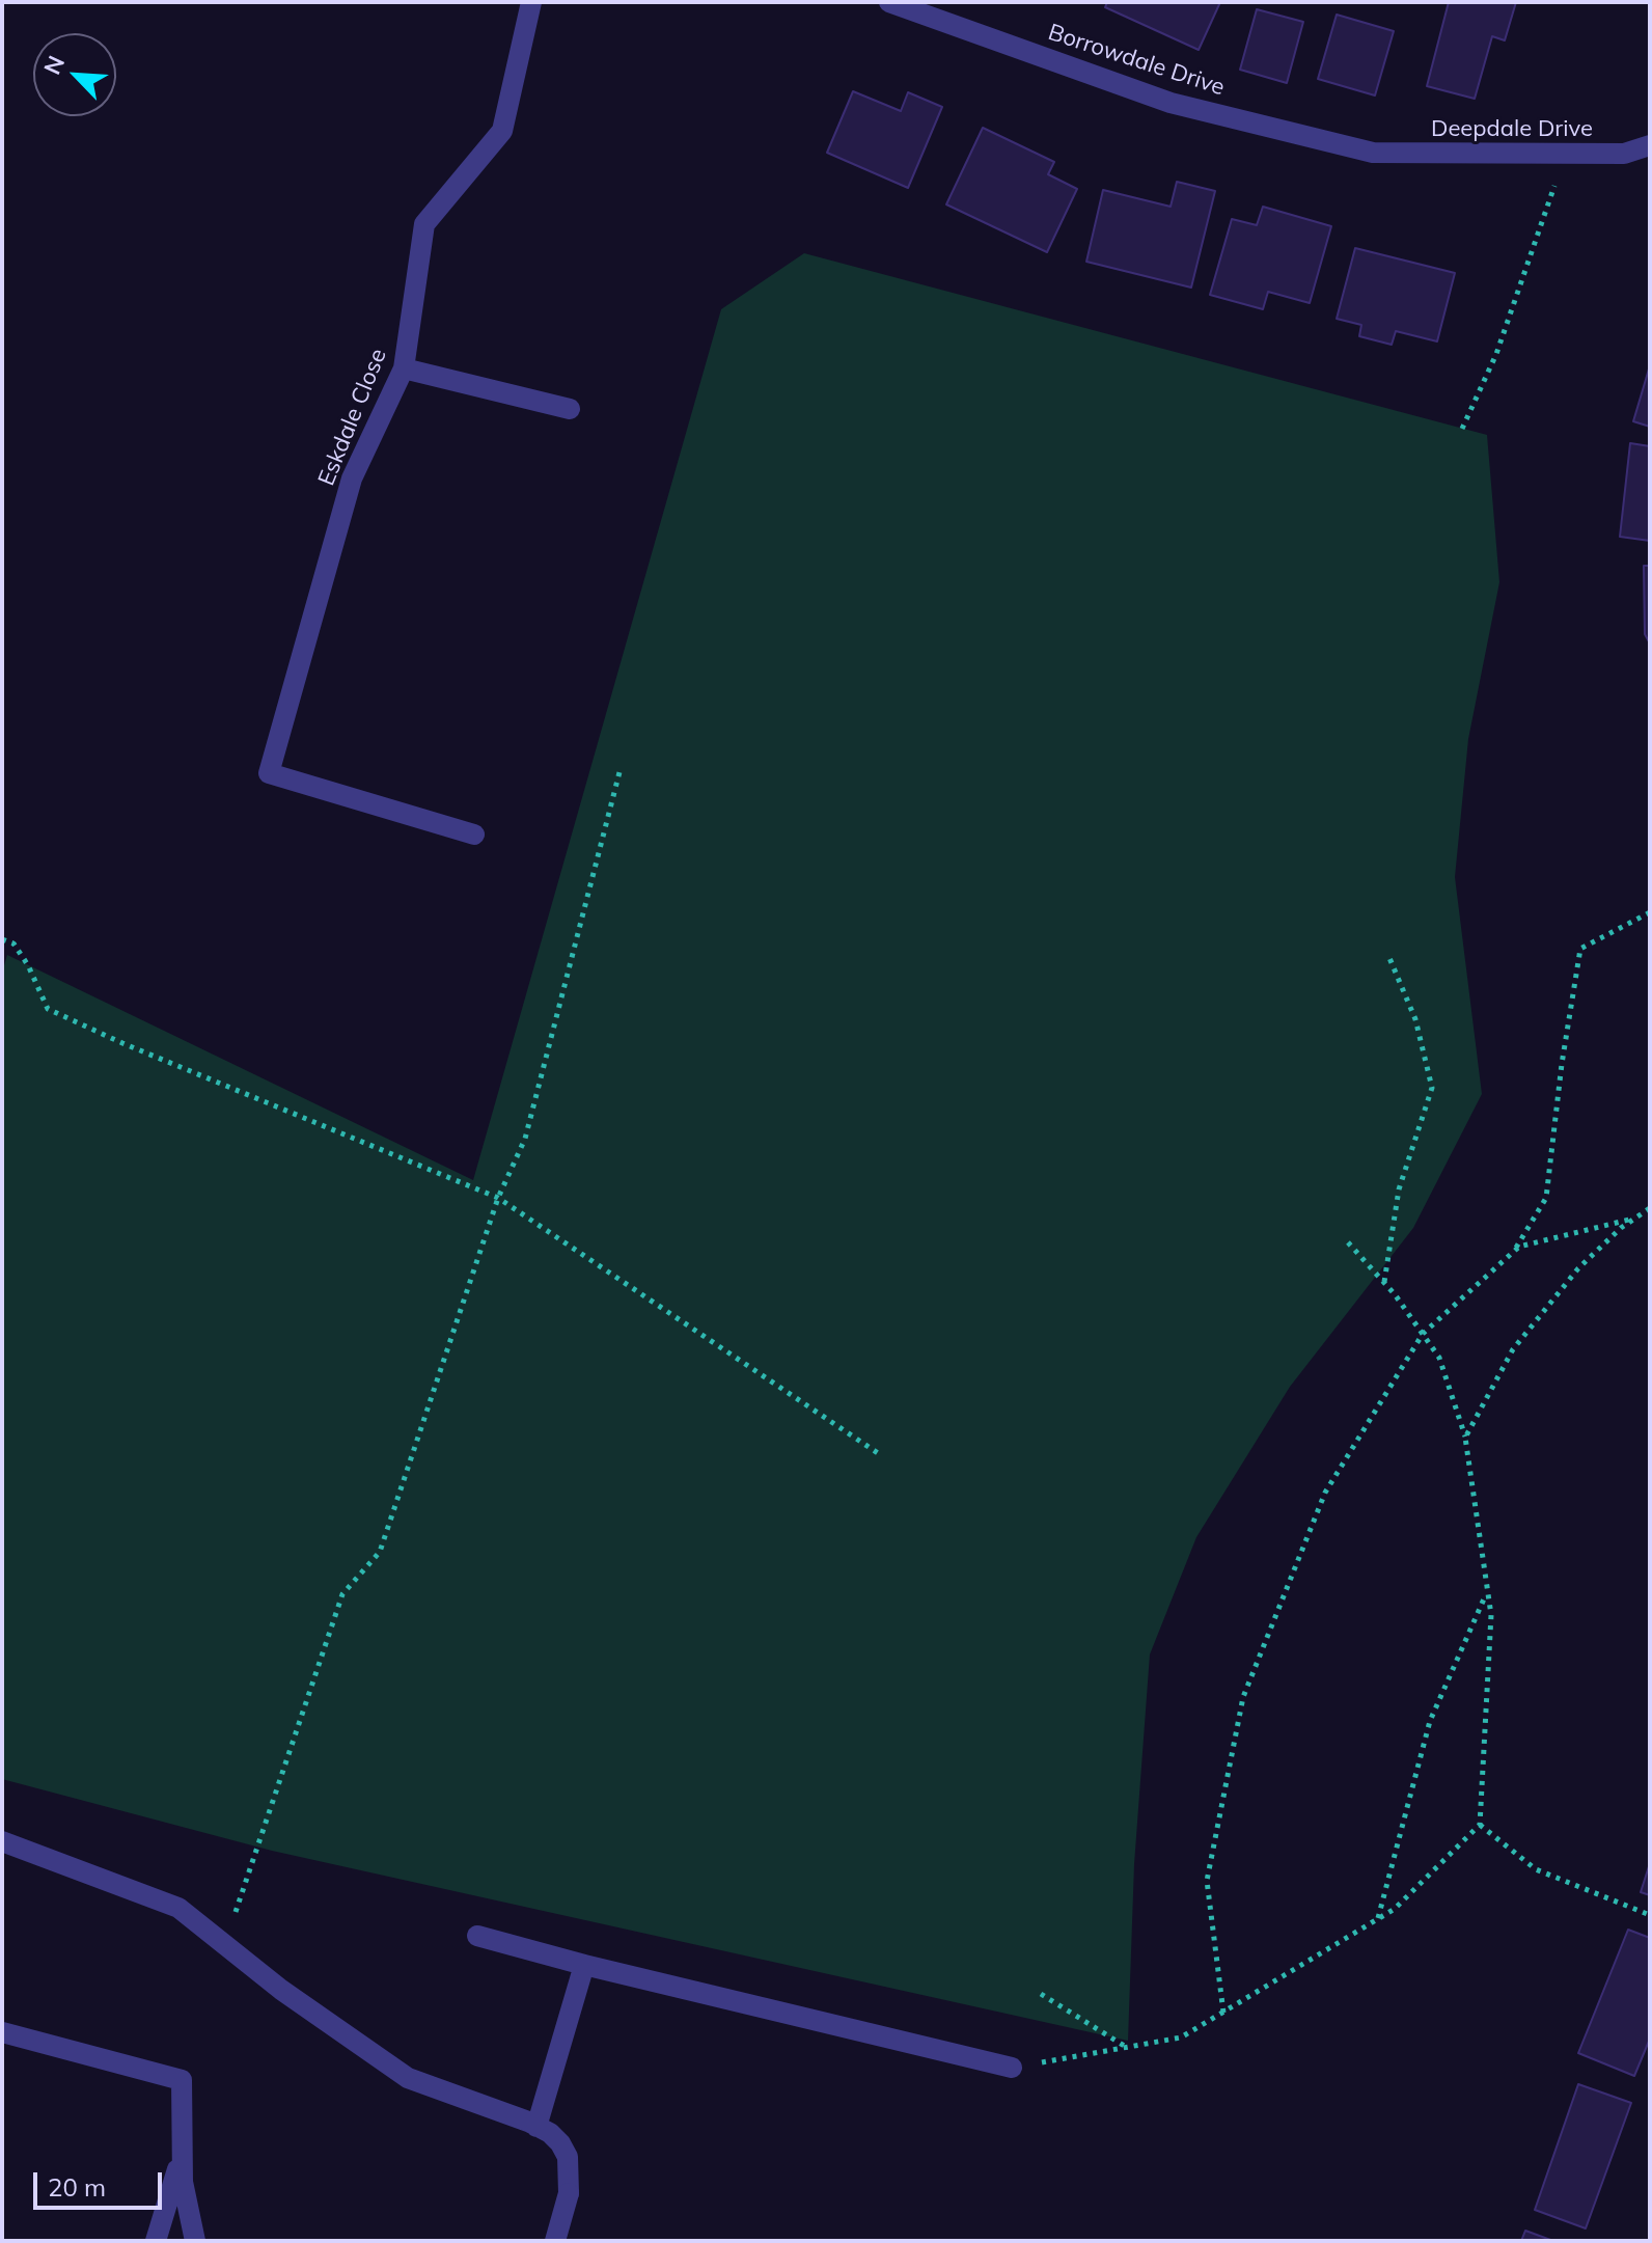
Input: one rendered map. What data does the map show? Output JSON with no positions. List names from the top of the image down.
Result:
{
  "streets": {
    "street": ["Borrowdale Drive", "Deepdale Drive", "Eskdale Close"]
  },
  "crossings": [
    ["Borrowdale Drive", "Deepdale Drive"]
  ],
  "scale_bar": "20 m",
  "north": "top left"
}
